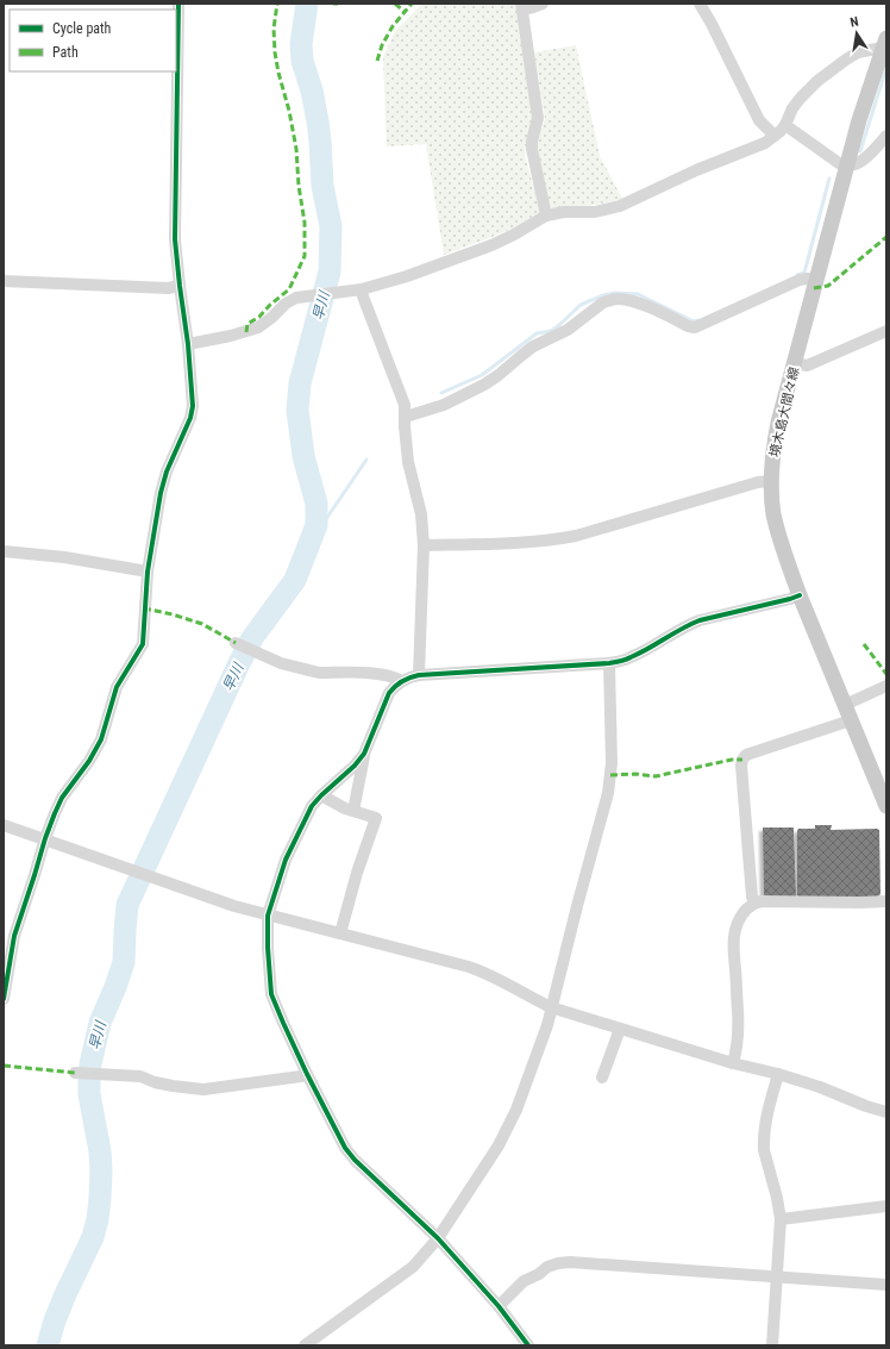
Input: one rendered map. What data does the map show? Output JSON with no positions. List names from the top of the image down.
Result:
{
  "streets": {
    "main road": ["境木島大間々線"]
  },
  "water": ["早川"],
  "legend": ["Cycle path", "Path"],
  "north": "top"
}
